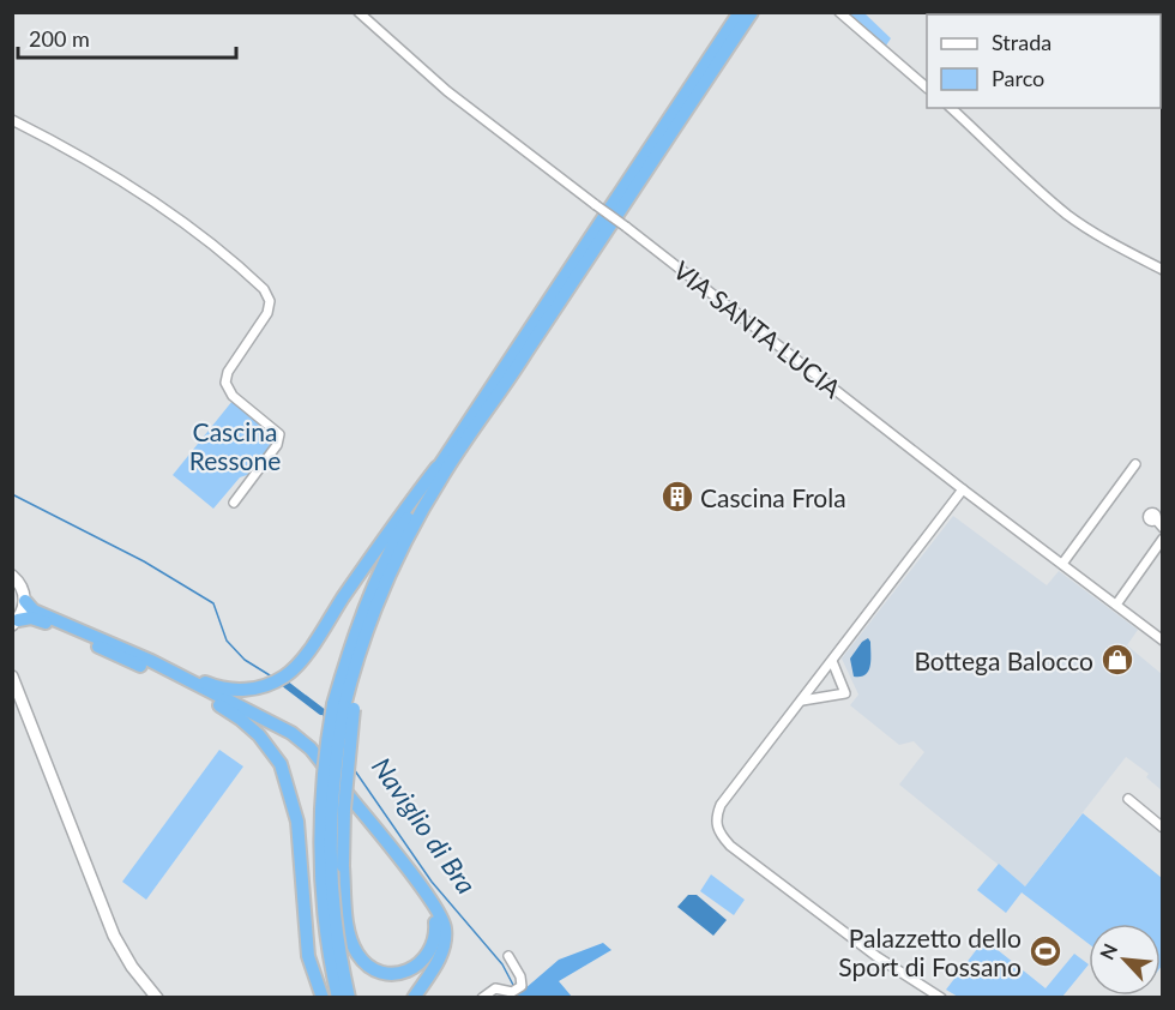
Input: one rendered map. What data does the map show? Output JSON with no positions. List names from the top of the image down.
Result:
{
  "streets": {
    "street": ["VIA SANTA LUCIA"]
  },
  "water": ["Naviglio di Bra"],
  "parks": ["Cascina Ressone"],
  "places": {
    "building": ["Cascina Frola"],
    "shop": ["Bottega Balocco"],
    "sports": ["Palazzetto dello Sport di Fossano"]
  },
  "legend": ["Strada", "Parco"],
  "scale_bar": "200 m",
  "north": "top left"
}
